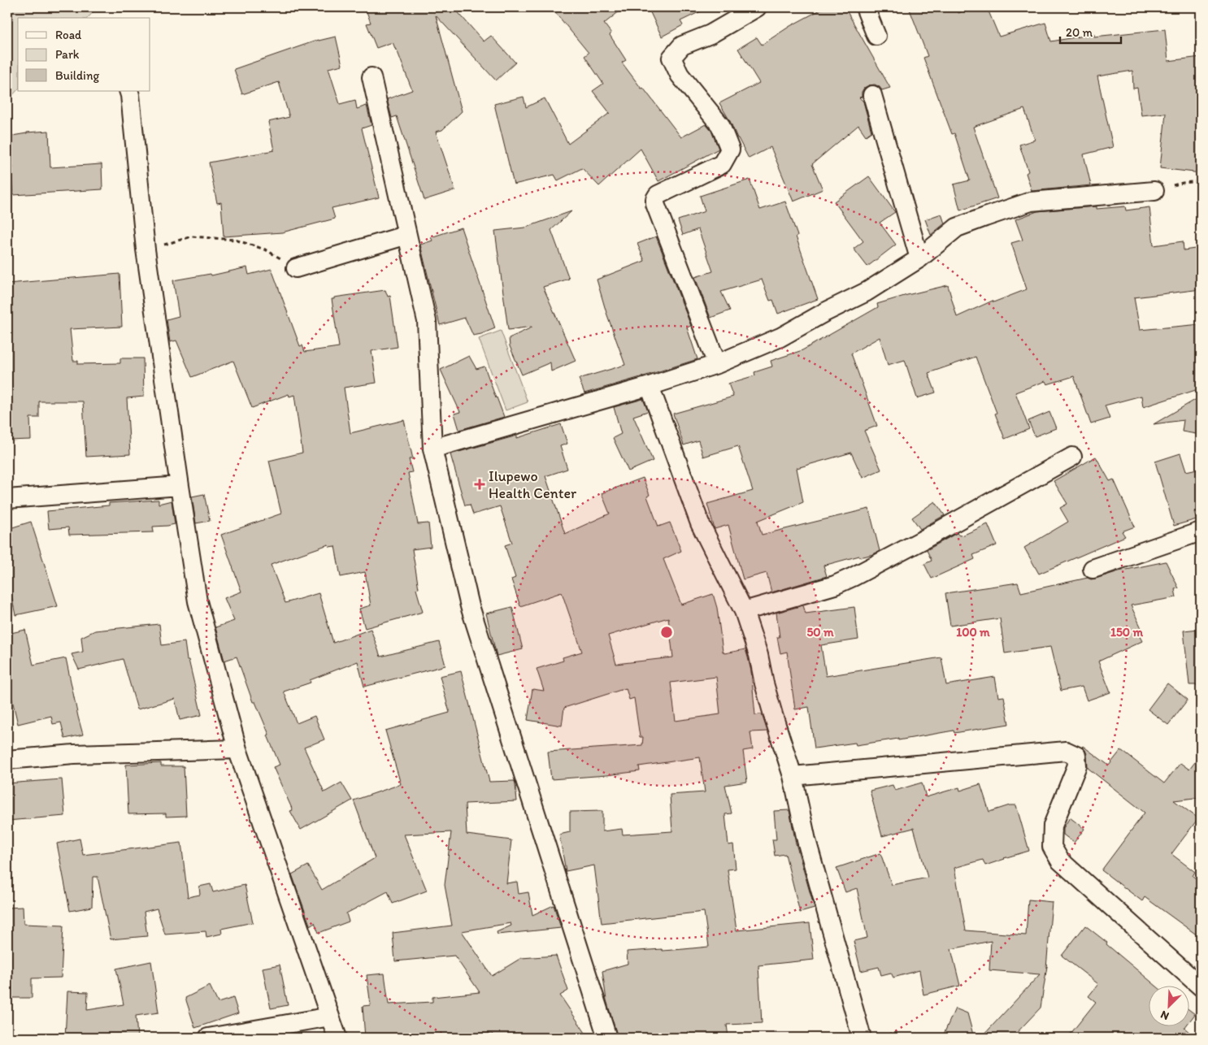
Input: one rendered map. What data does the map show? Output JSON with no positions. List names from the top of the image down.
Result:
{
  "places": {
    "health": ["Ilupewo Health Center"]
  },
  "legend": ["Road", "Park", "Building"],
  "scale_bar": "20 m",
  "north": "bottom left",
  "rings": ["50 m", "100 m", "150 m"]
}
